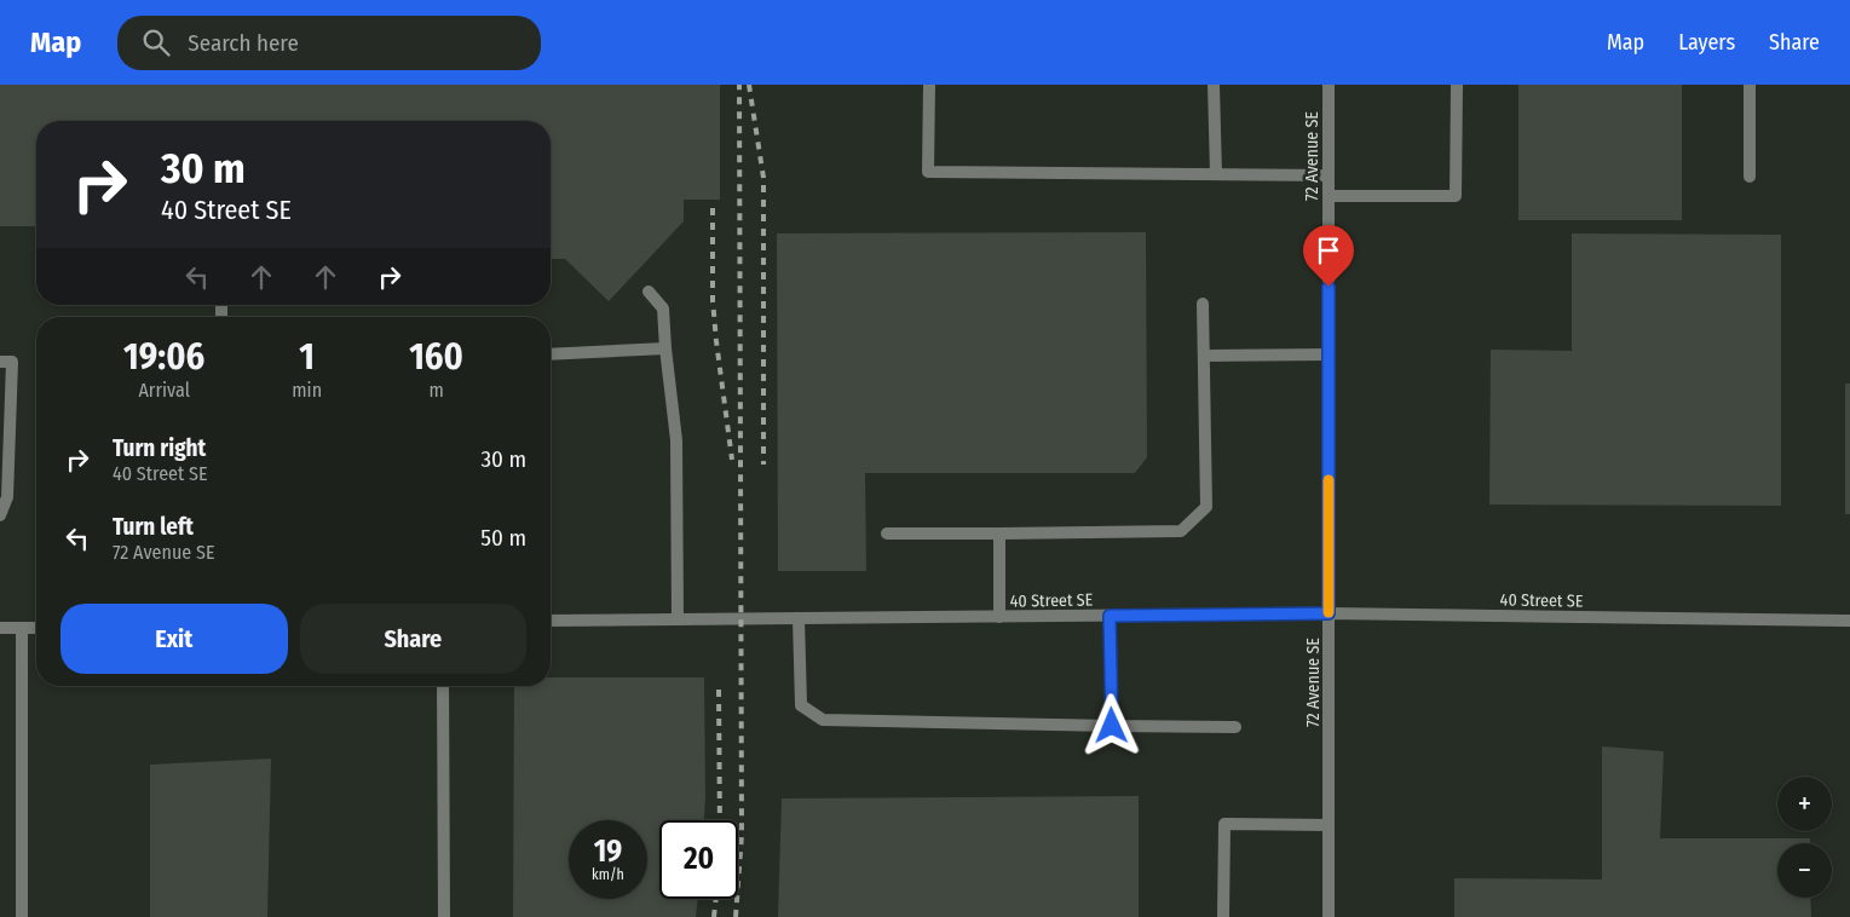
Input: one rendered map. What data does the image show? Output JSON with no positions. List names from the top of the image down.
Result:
{
  "streets": {
    "street": ["72 Avenue SE", "40 Street SE"]
  },
  "crossings": [
    ["72 Avenue SE", "40 Street SE"]
  ],
  "page": {
    "header": "Map",
    "search": "Search here",
    "nav": ["Map", "Layers", "Share"],
    "turn": ["30 m", "40 Street SE"],
    "eta": [
      "19:06",
      "Arrival",
      "1",
      "min",
      "160",
      "m"
    ],
    "list": [
      {
        "name": "Turn right",
        "note": "40 Street SE",
        "value": "30 m"
      },
      {
        "name": "Turn left",
        "note": "72 Avenue SE",
        "value": "50 m"
      }
    ],
    "buttons": ["Exit", "Share"],
    "map_buttons": ["+", "−"],
    "speed": "19 km/h",
    "limit": "20"
  }
}
